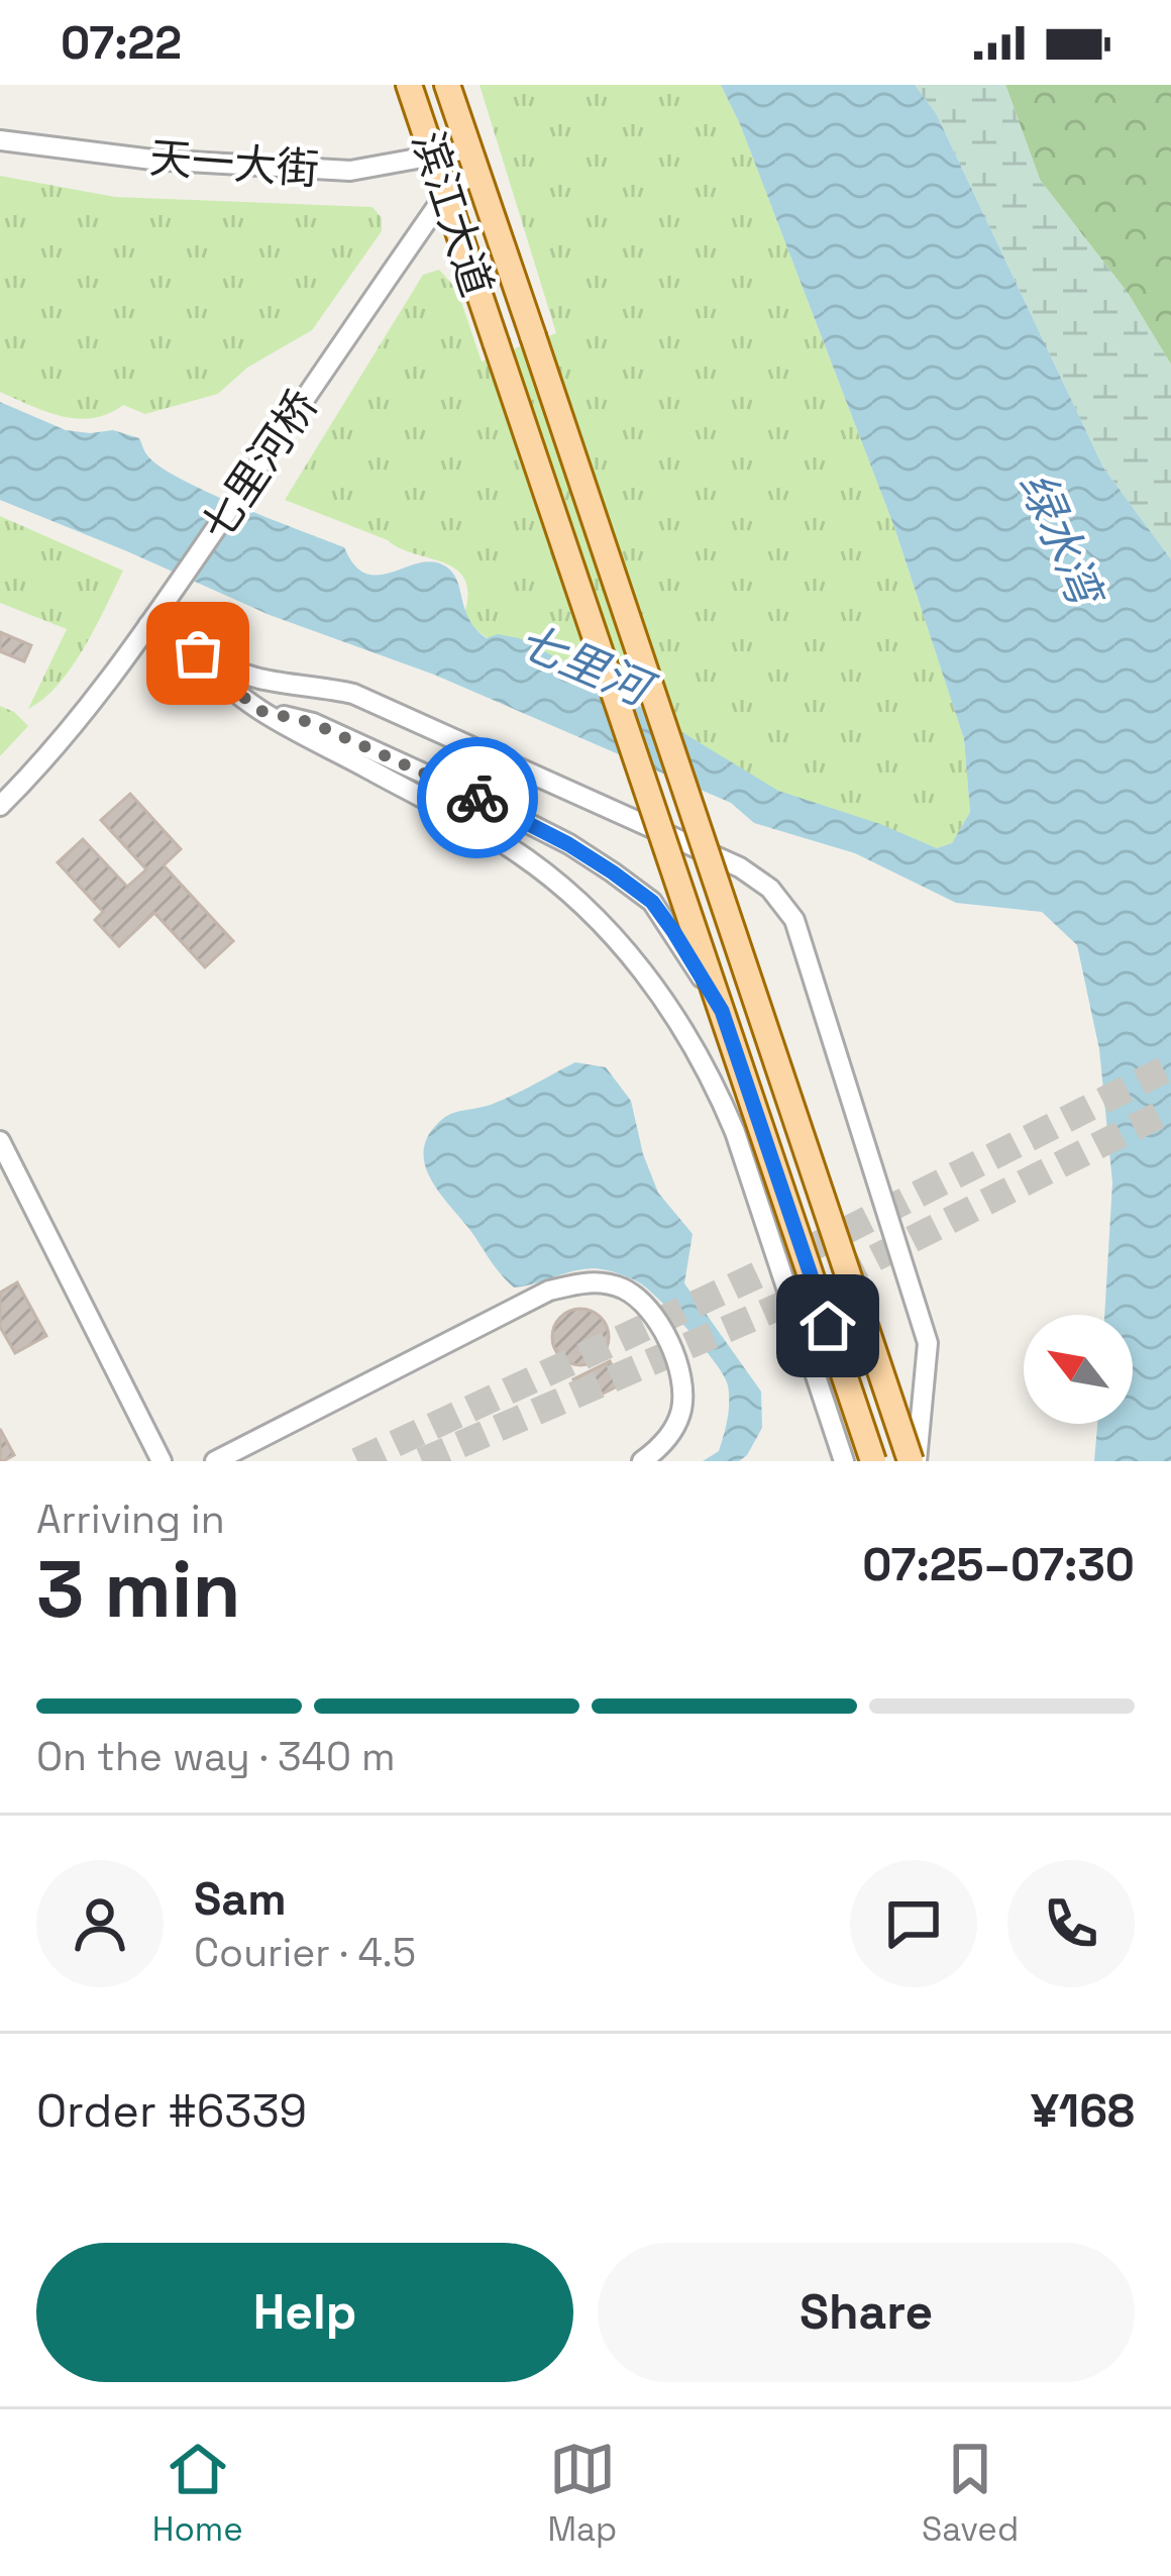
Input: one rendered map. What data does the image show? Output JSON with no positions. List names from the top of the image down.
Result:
{
  "streets": {
    "main road": ["滨江大道"],
    "street": ["天一大街", "七里河桥"]
  },
  "crossings": [
    ["天一大街", "滨江大道"],
    ["天一大街", "七里河桥"],
    ["滨江大道", "七里河桥"]
  ],
  "water": ["绿水湾", "七里河"],
  "north": "top left",
  "page": {
    "status": "07:22",
    "heading": ["3 min", "Arriving in", "07:25–07:30"],
    "panel": [
      "Sam",
      "Courier · 4.5",
      "Order #6339",
      "¥168"
    ],
    "bar": "On the way · 340 m",
    "buttons": ["Help", "Share"],
    "tabs": ["Home", "Map", "Saved"]
  }
}
